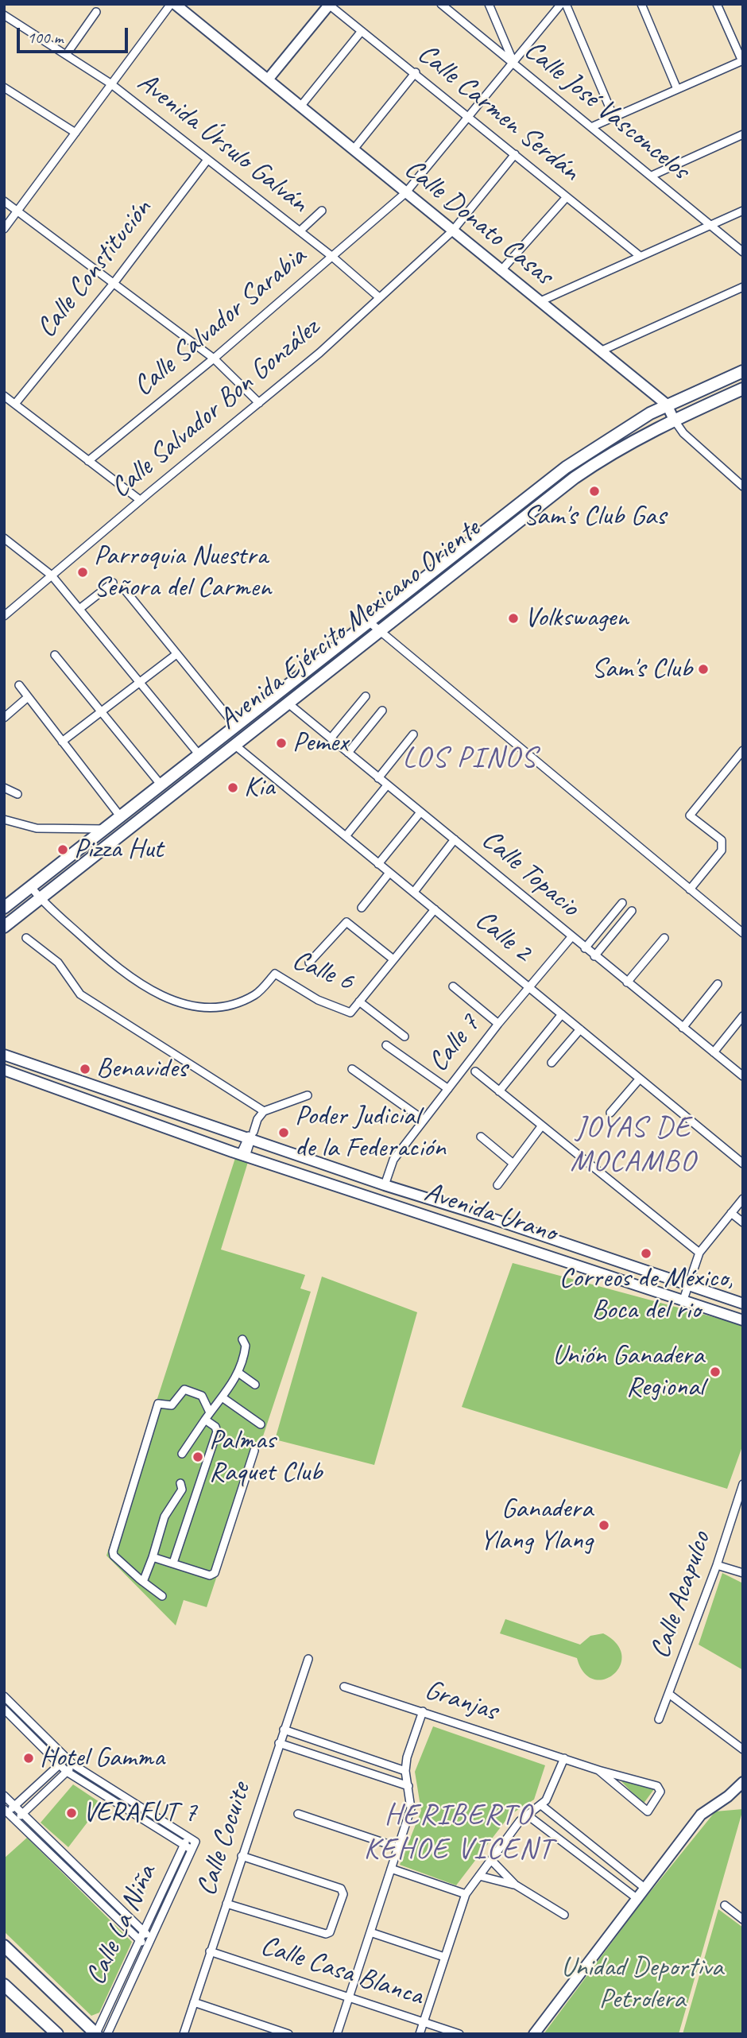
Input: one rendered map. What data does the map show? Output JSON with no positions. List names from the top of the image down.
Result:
{
  "streets": {
    "main road": ["Calle Donato Casas", "Avenida Ejército Mexicano Oriente", "Avenida Urano"],
    "street": [
      "Calle José Vasconcelos",
      "Calle Carmen Serdán",
      "Avenida Úrsulo Galván",
      "Calle Constitución",
      "Calle Salvador Sarabia",
      "Calle Salvador Bon González",
      "Calle Topacio",
      "Calle 2",
      "Calle 6",
      "Calle 7",
      "Calle Acapulco",
      "Granjas",
      "Calle Cocuite",
      "Calle La Niña",
      "Calle Casa Blanca"
    ]
  },
  "crossings": [
    ["Calle José Vasconcelos", "Calle Salvador Sarabia"],
    ["Calle Carmen Serdán", "Calle Salvador Sarabia"],
    ["Calle Carmen Serdán", "Calle Salvador Bon González"],
    ["Avenida Úrsulo Galván", "Calle Constitución"],
    ["Avenida Úrsulo Galván", "Calle Salvador Sarabia"],
    ["Avenida Úrsulo Galván", "Calle Salvador Bon González"],
    ["Calle Donato Casas", "Calle Salvador Sarabia"],
    ["Calle Donato Casas", "Calle Salvador Bon González"],
    ["Calle Donato Casas", "Avenida Ejército Mexicano Oriente"],
    ["Avenida Ejército Mexicano Oriente", "Calle Topacio"],
    ["Avenida Ejército Mexicano Oriente", "Calle 2"],
    ["Avenida Ejército Mexicano Oriente", "Calle 6"],
    ["Calle Topacio", "Calle 7"],
    ["Calle 2", "Calle 6"],
    ["Calle 2", "Calle 7"],
    ["Calle 7", "Avenida Urano"],
    ["Calle Cocuite", "Calle Casa Blanca"]
  ],
  "districts": ["LOS PINOS", "JOYAS DE MOCAMBO", "HERIBERTO KEHOE VICENT"],
  "parks": ["Unidad Deportiva Petrolera"],
  "places": [
    "Sam's Club Gas",
    "Parroquia Nuestra Señora del Carmen",
    "Volkswagen",
    "Sam's Club",
    "Pemex",
    "Kia",
    "Pizza Hut",
    "Benavides",
    "Poder Judicial de la Federación",
    "Correos de México, Boca del rio",
    "Unión Ganadera Regional",
    "Palmas Raquet Club",
    "Ganadera Ylang Ylang",
    "Hotel Gamma",
    "VERAFUT 7"
  ],
  "scale_bar": "100 m"
}
